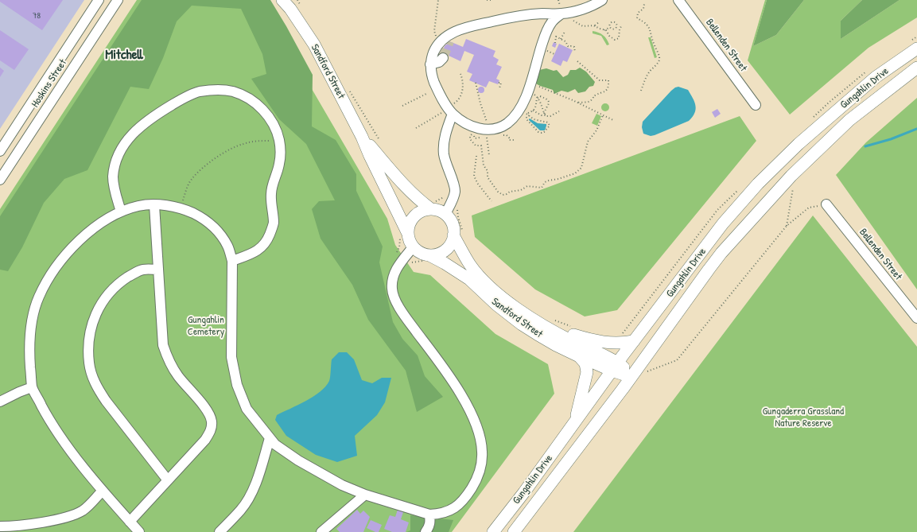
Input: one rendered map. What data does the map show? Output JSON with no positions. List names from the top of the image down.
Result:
{
  "streets": {
    "main road": ["Sandford Street", "Gungahlin Drive"],
    "street": ["Bellenden Street", "Hoskins Street"]
  },
  "crossings": [
    ["Sandford Street", "Gungahlin Drive"]
  ],
  "districts": ["Mitchell"],
  "parks": ["Gungahlin Cemetery", "Gungaderra Grassland Nature Reserve"],
  "house_numbers": ["78"]
}
